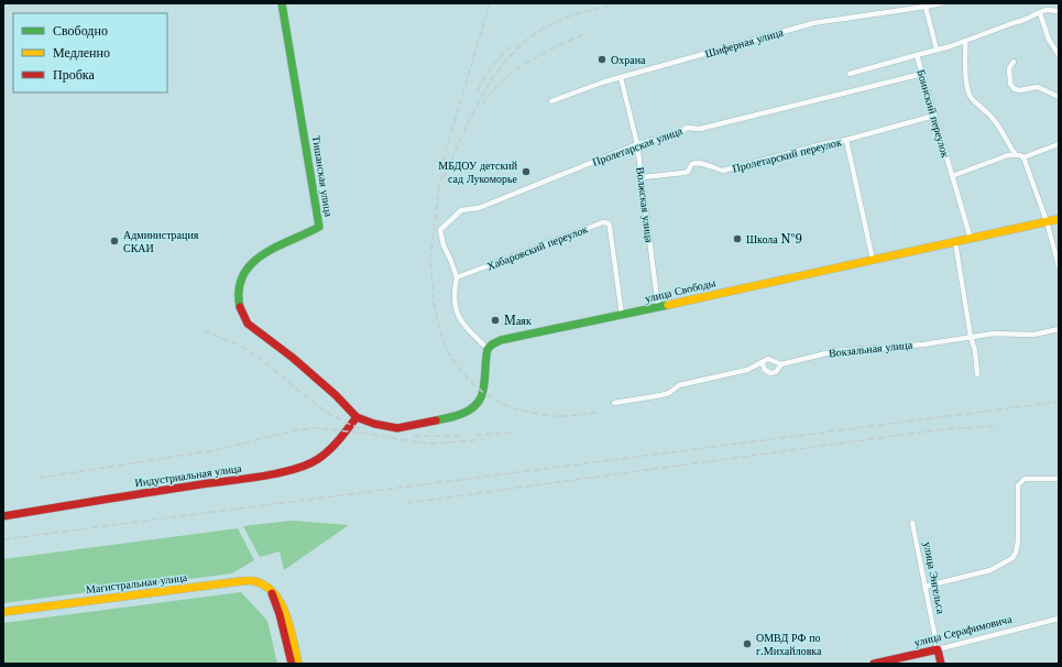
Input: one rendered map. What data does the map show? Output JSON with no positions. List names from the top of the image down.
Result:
{
  "streets": {
    "street": [
      "Шиферная улица",
      "Боинский переулок",
      "Пролетарская улица",
      "Пролетарский переулок",
      "Тишанская улица",
      "Волжская улица",
      "Хабаровский переулок",
      "улица Свободы",
      "Вокзальная улица",
      "Индустриальная улица",
      "улица Энгельса",
      "Магистральная улица",
      "улица Серафимовича"
    ]
  },
  "crossings": [
    ["Шиферная улица", "Волжская улица"],
    ["Боинский переулок", "Пролетарская улица"],
    ["Боинский переулок", "Пролетарский переулок"],
    ["Боинский переулок", "улица Свободы"],
    ["Пролетарская улица", "Волжская улица"],
    ["Пролетарская улица", "Хабаровский переулок"],
    ["Пролетарский переулок", "Волжская улица"],
    ["Тишанская улица", "Индустриальная улица"],
    ["Волжская улица", "улица Свободы"],
    ["Хабаровский переулок", "улица Свободы"],
    ["улица Энгельса", "улица Серафимовича"]
  ],
  "places": [
    "Охрана",
    "МБДОУ детский сад Лукоморье",
    "Школа №9",
    "Администрация СКАИ",
    "Mаяк",
    "ОМВД РФ по г.Михайловка"
  ],
  "legend": ["Свободно", "Медленно", "Пробка"]
}
